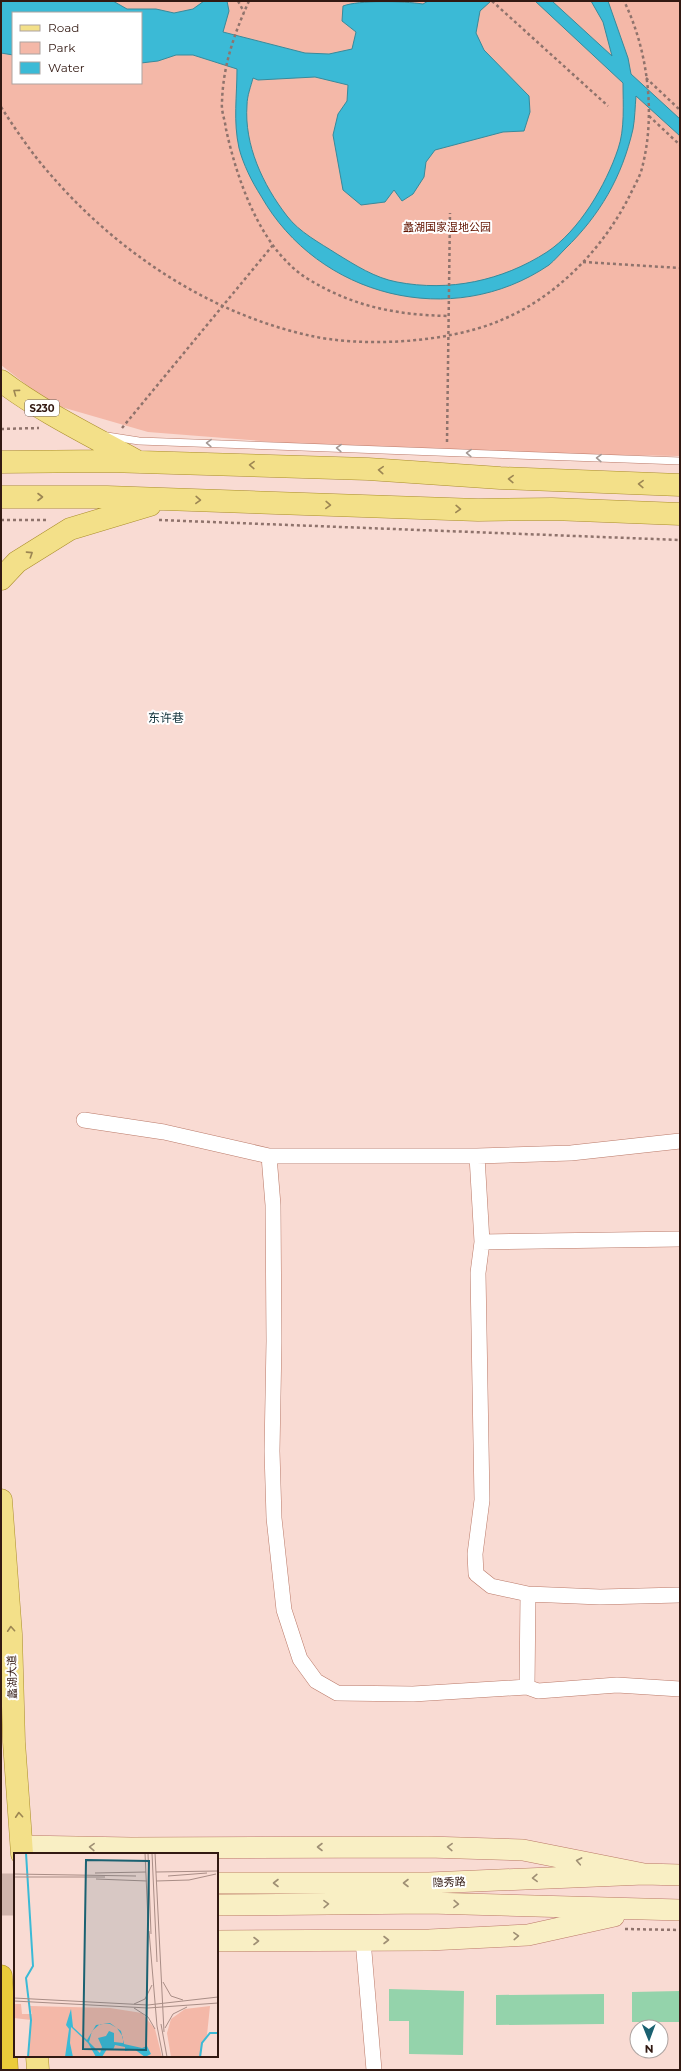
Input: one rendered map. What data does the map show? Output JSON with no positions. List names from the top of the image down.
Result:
{
  "streets": {
    "main road": ["S230", "蠡湖大道", "隐秀路"]
  },
  "one_way": ["蠡湖大道"],
  "districts": ["东许巷"],
  "parks": ["蠡湖国家湿地公园"],
  "legend": ["Road", "Park", "Water"],
  "north": "bottom"
}
